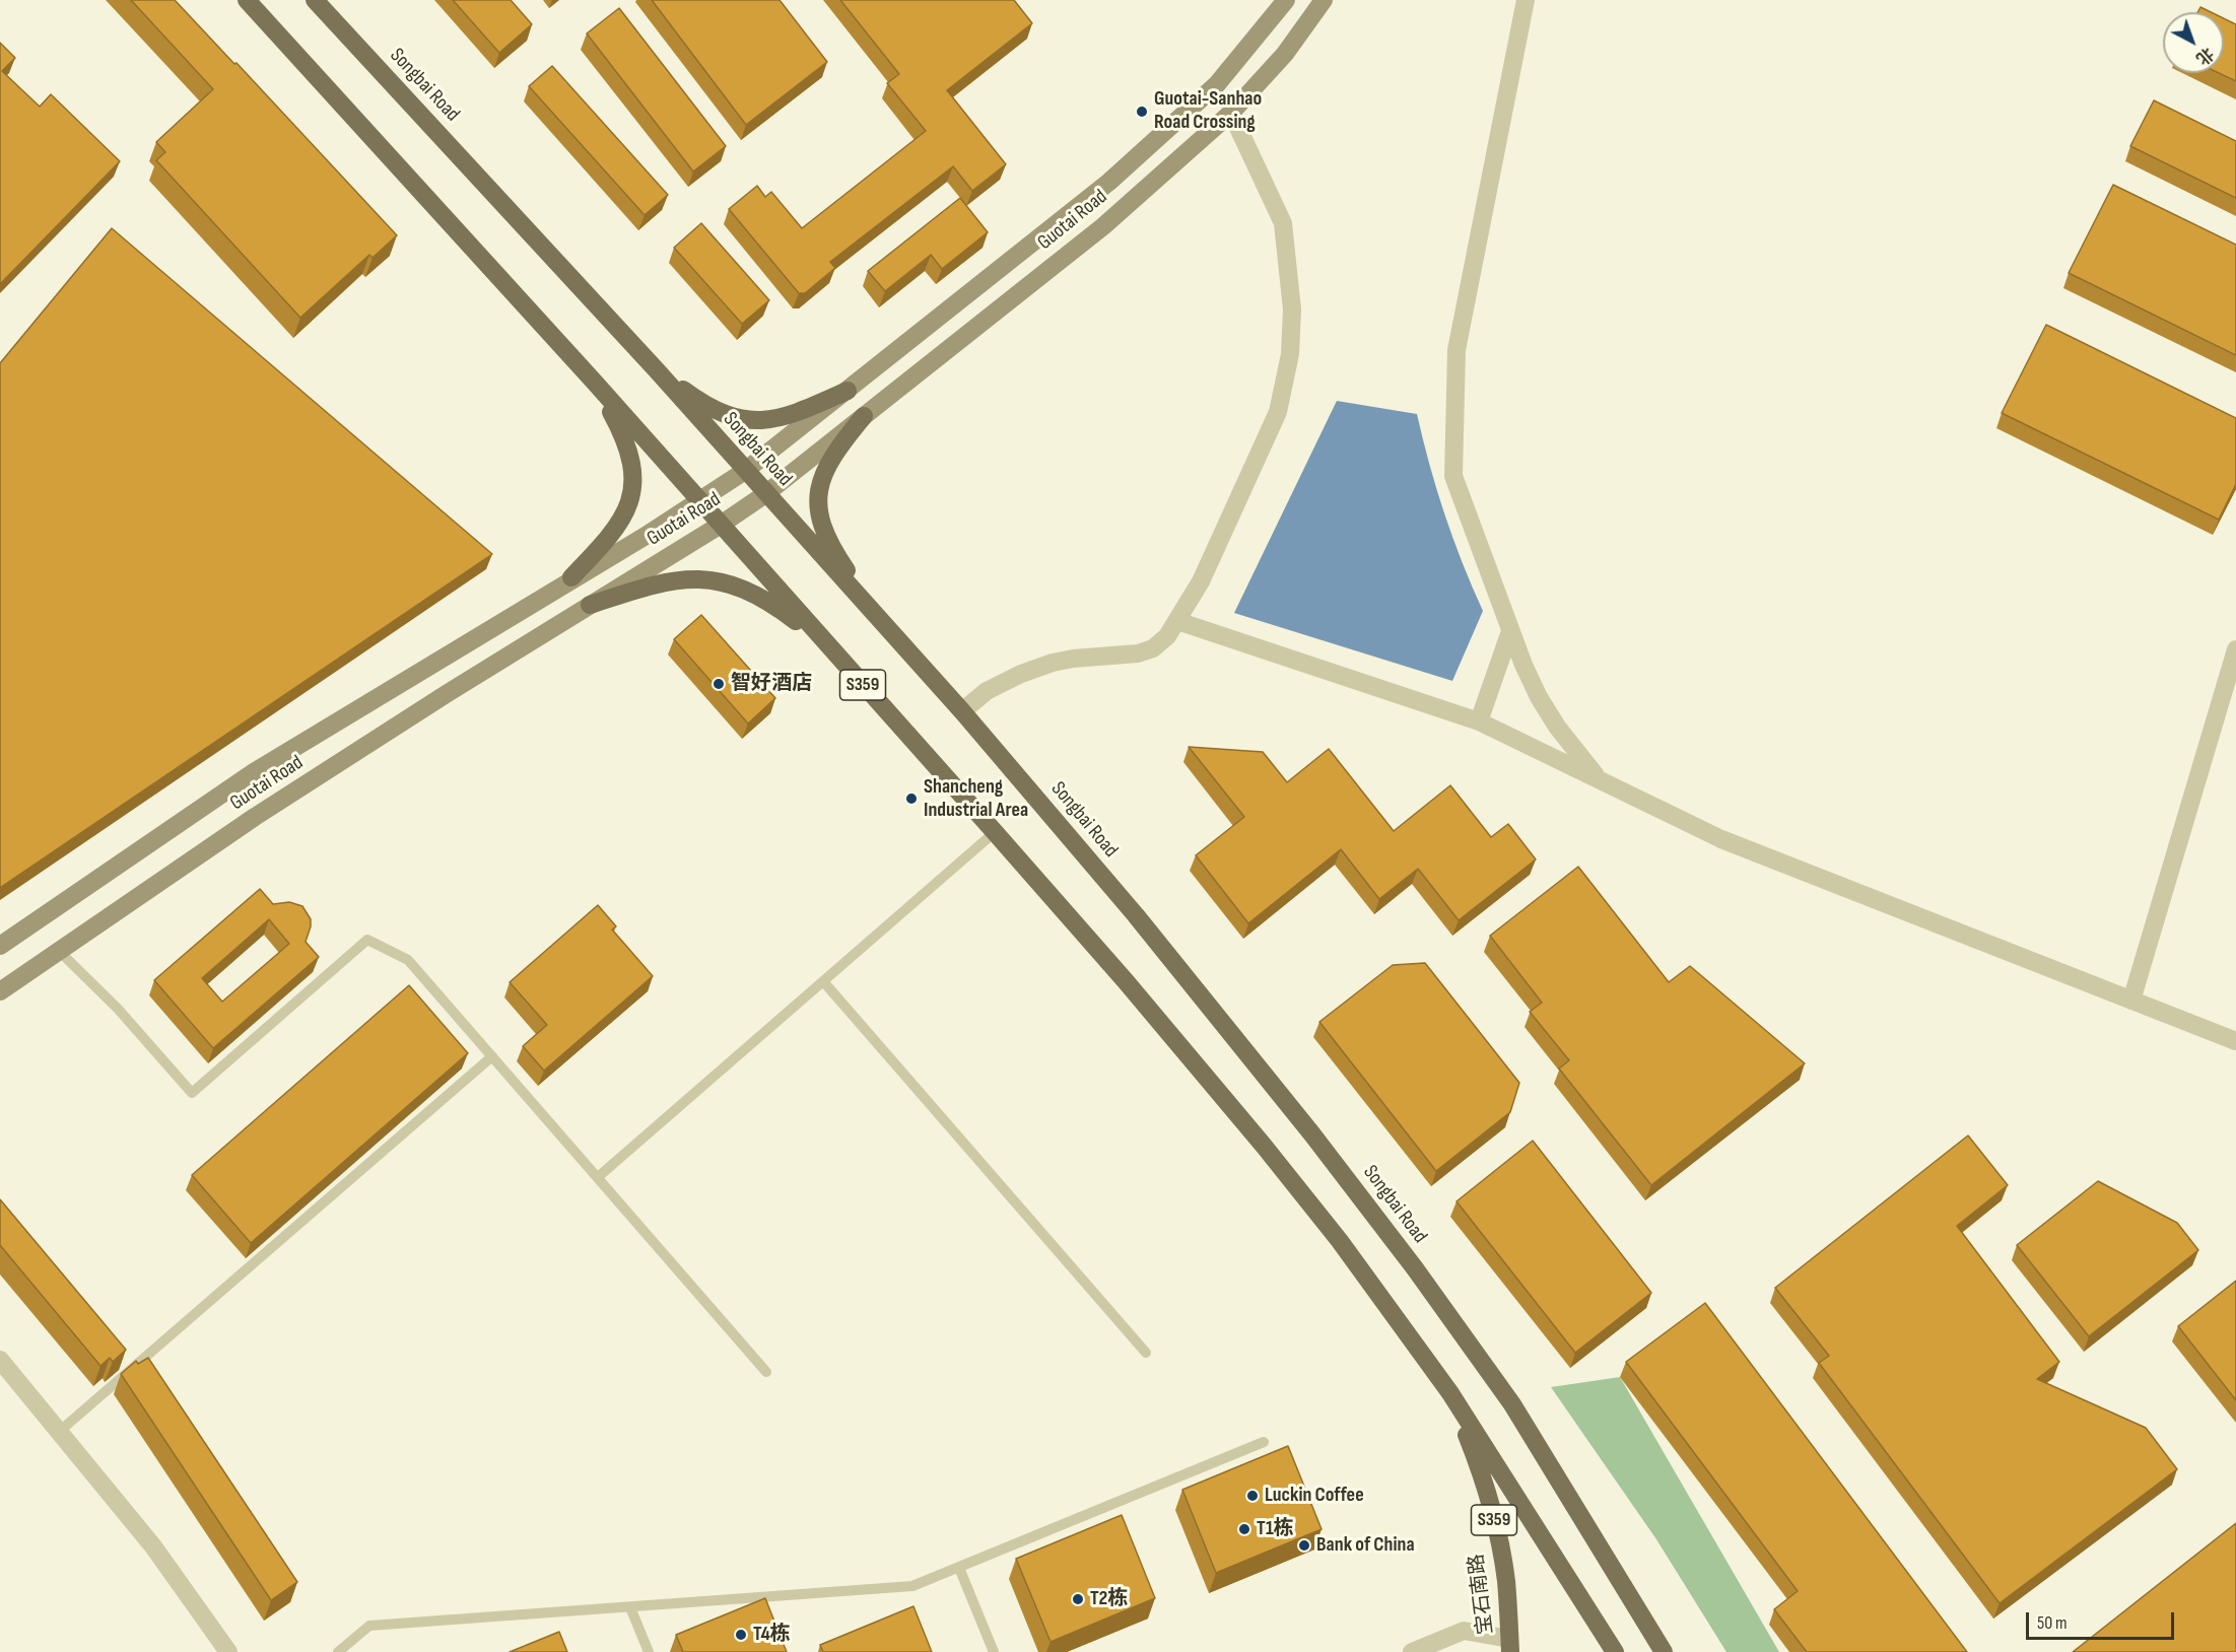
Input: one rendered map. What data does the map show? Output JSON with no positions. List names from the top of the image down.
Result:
{
  "streets": {
    "main road": ["Songbai Road", "S359", "宝石南路"],
    "street": ["Guotai Road"]
  },
  "crossings": [
    ["Songbai Road", "Guotai Road"],
    ["Guotai Road", "S359"],
    ["S359", "宝石南路"]
  ],
  "places": [
    "Guotai-Sanhao Road Crossing",
    "智好酒店",
    "Shancheng Industrial Area",
    "Luckin Coffee",
    "T1栋",
    "Bank of China",
    "T2栋",
    "T4栋"
  ],
  "scale_bar": "50 m",
  "north": "bottom right"
}
